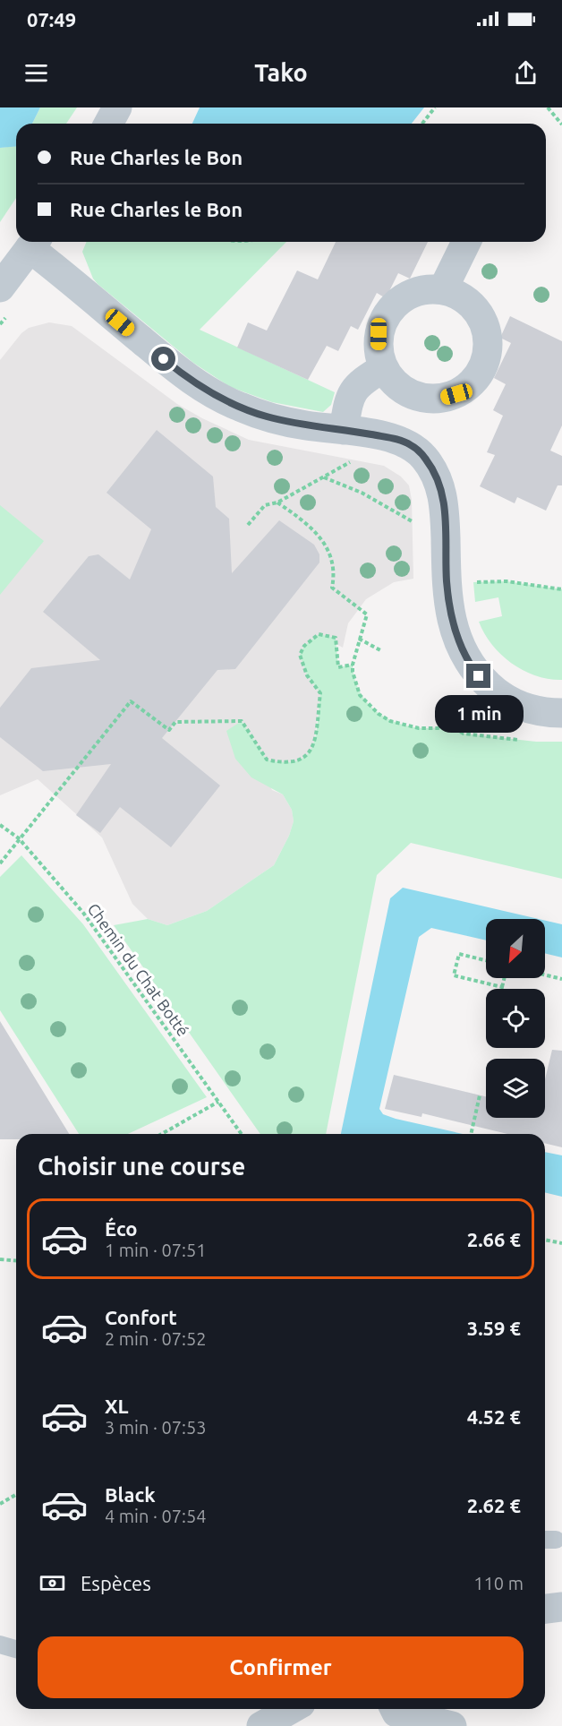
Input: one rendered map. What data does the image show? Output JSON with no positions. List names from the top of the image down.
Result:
{
  "streets": {
    "path": ["Chemin du Chat Botté"]
  },
  "north": "bottom left",
  "page": {
    "status": "07:49",
    "header": "Tako",
    "banner": ["Rue Charles le Bon", "Rue Charles le Bon"],
    "bubble": "1 min",
    "heading": "Choisir une course",
    "list": [
      {
        "name": "Éco",
        "note": "1 min · 07:51",
        "value": "2.66 €"
      },
      {
        "name": "Confort",
        "note": "2 min · 07:52",
        "value": "3.59 €"
      },
      {
        "name": "XL",
        "note": "3 min · 07:53",
        "value": "4.52 €"
      },
      {
        "name": "Black",
        "note": "4 min · 07:54",
        "value": "2.62 €"
      }
    ],
    "pay": ["Espèces", "110 m"],
    "buttons": "Confirmer"
  }
}
